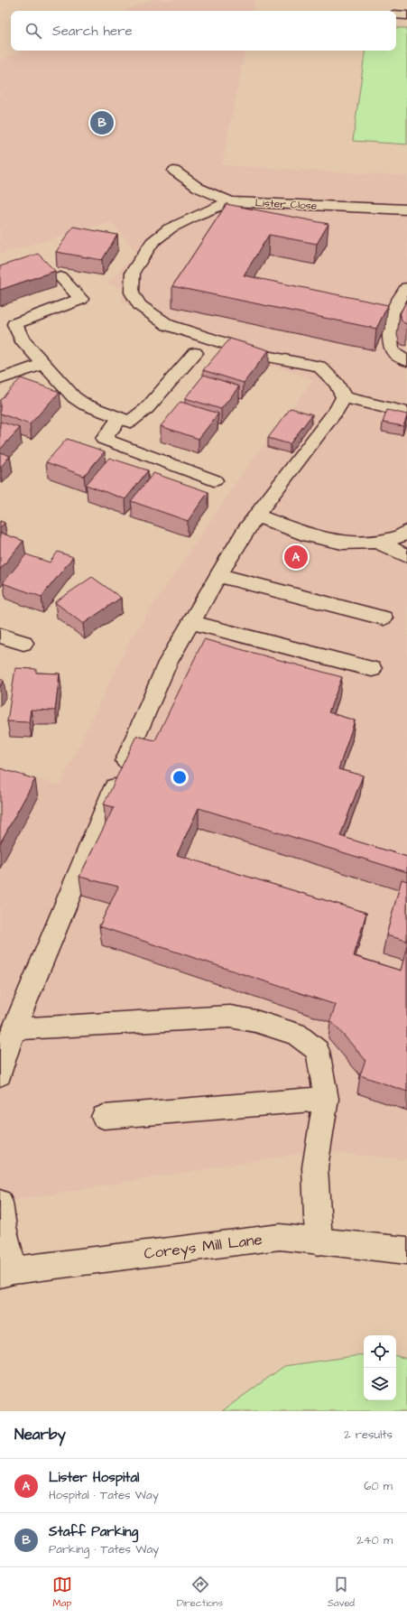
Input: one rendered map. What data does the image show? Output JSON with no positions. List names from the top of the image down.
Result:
{
  "streets": {
    "street": ["Lister Close", "Coreys Mill Lane"]
  },
  "page": {
    "search": "Search here",
    "pins": ["B", "A"],
    "heading": ["Nearby", "2 results"],
    "list": [
      {
        "mark": "A",
        "name": "Lister Hospital",
        "note": "Hospital · Tates Way",
        "value": "60 m"
      },
      {
        "mark": "B",
        "name": "Staff Parking",
        "note": "Parking · Tates Way",
        "value": "240 m"
      }
    ],
    "nav": ["Map", "Directions", "Saved"]
  }
}
